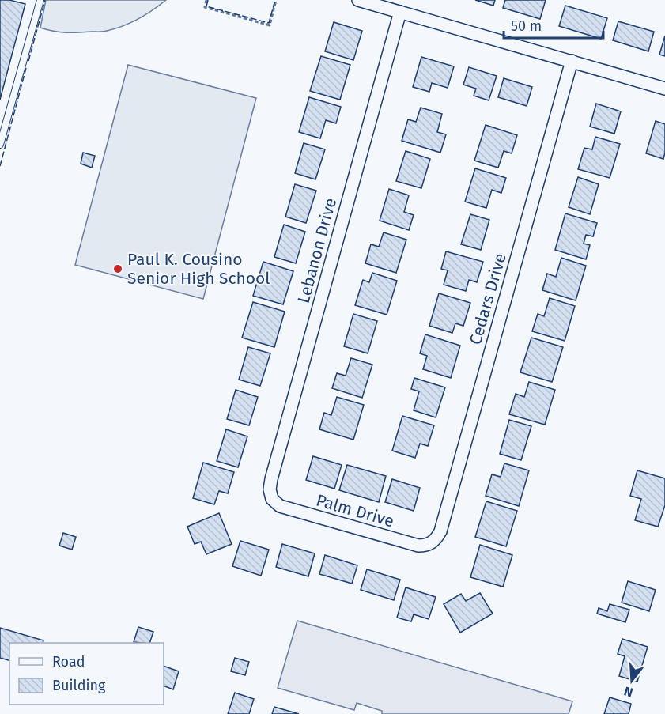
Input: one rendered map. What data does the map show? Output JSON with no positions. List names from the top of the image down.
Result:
{
  "streets": {
    "street": ["Lebanon Drive", "Cedars Drive", "Palm Drive"]
  },
  "crossings": [
    ["Lebanon Drive", "Palm Drive"],
    ["Cedars Drive", "Palm Drive"]
  ],
  "places": ["Paul K. Cousino Senior High School"],
  "legend": ["Road", "Building"],
  "scale_bar": "50 m",
  "north": "bottom"
}
